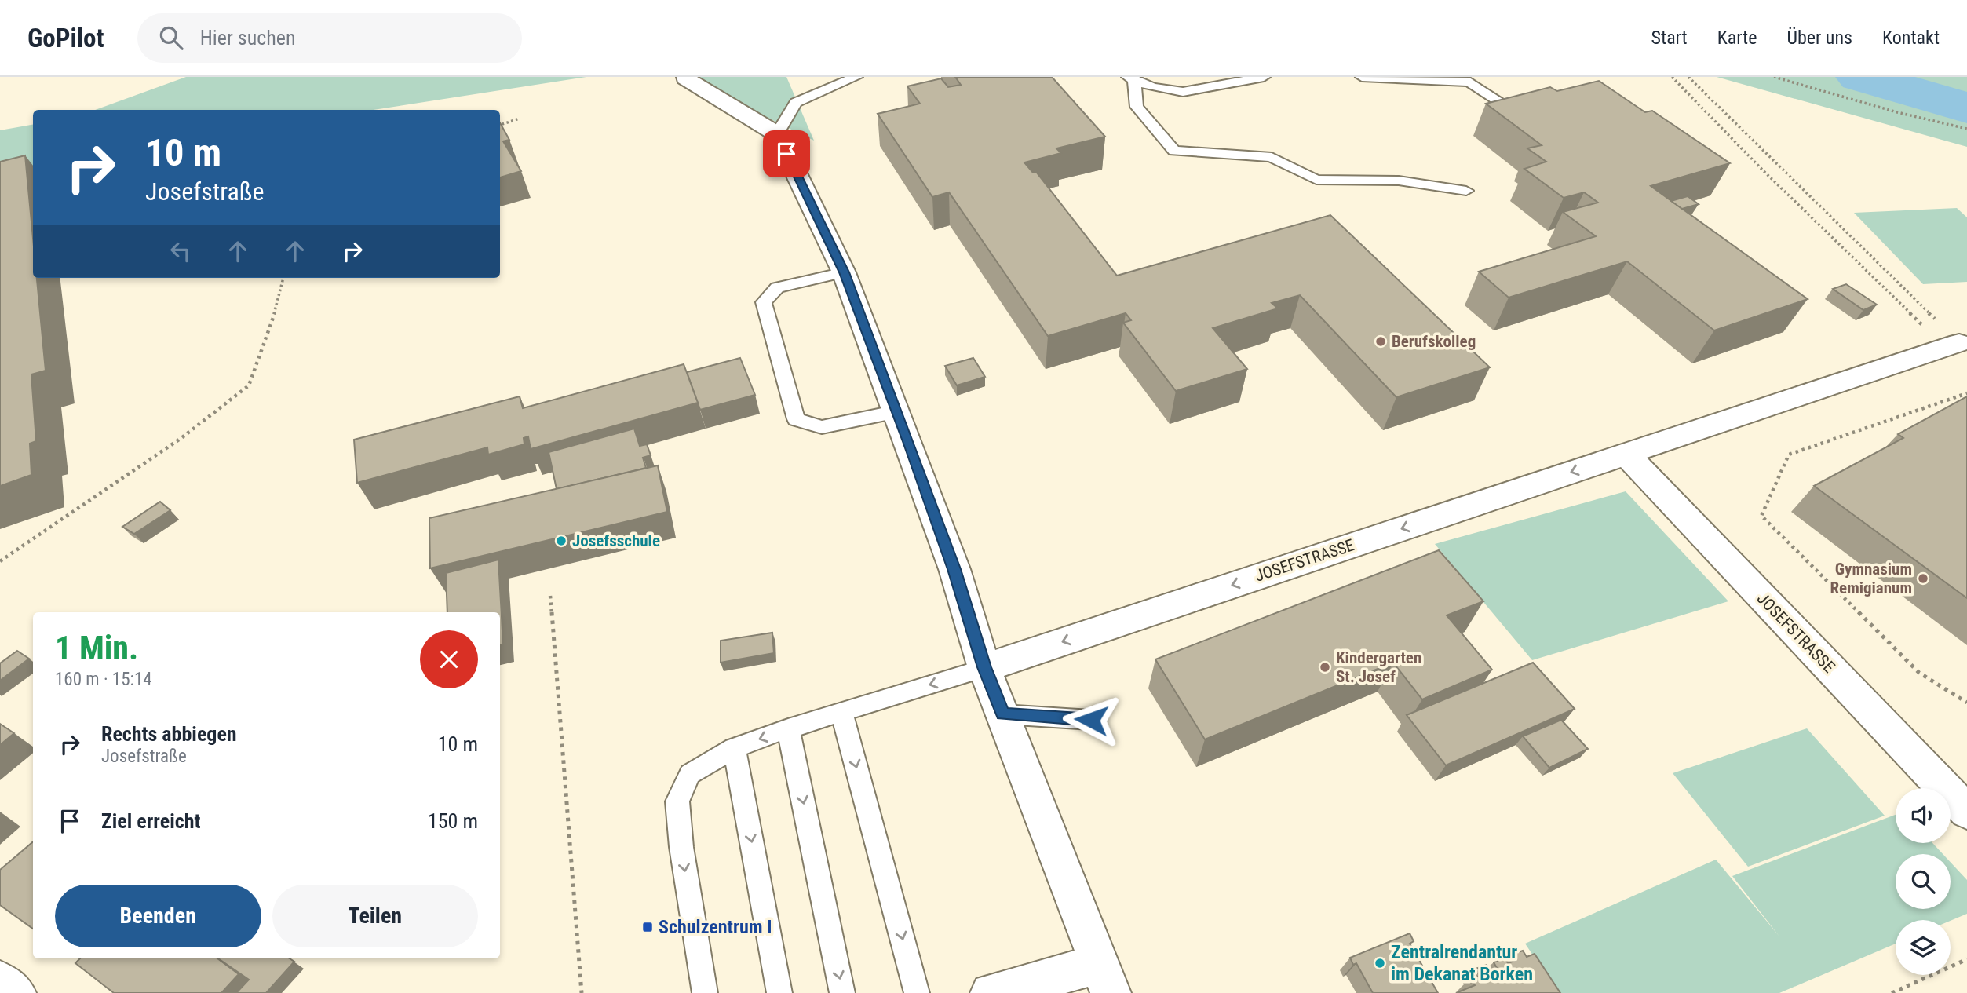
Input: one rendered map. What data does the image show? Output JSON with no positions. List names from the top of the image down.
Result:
{
  "streets": {
    "street": ["JOSEFSTRASSE"]
  },
  "one_way": ["JOSEFSTRASSE"],
  "places": {
    "other": [
      "Berufskolleg",
      "Josefsschule",
      "Gymnasium Remigianum",
      "Kindergarten St. Josef",
      "Zentralrendantur im Dekanat Borken"
    ],
    "transit": ["Schulzentrum I"]
  },
  "page": {
    "header": "GoPilot",
    "search": "Hier suchen",
    "nav": [
      "Start",
      "Karte",
      "Über uns",
      "Kontakt"
    ],
    "turn": ["10 m", "Josefstraße"],
    "heading": ["1 Min.", "160 m · 15:14"],
    "list": [
      {
        "name": "Rechts abbiegen",
        "note": "Josefstraße",
        "value": "10 m"
      },
      {
        "name": "Ziel erreicht",
        "value": "150 m"
      }
    ],
    "buttons": ["Beenden", "Teilen"]
  }
}
